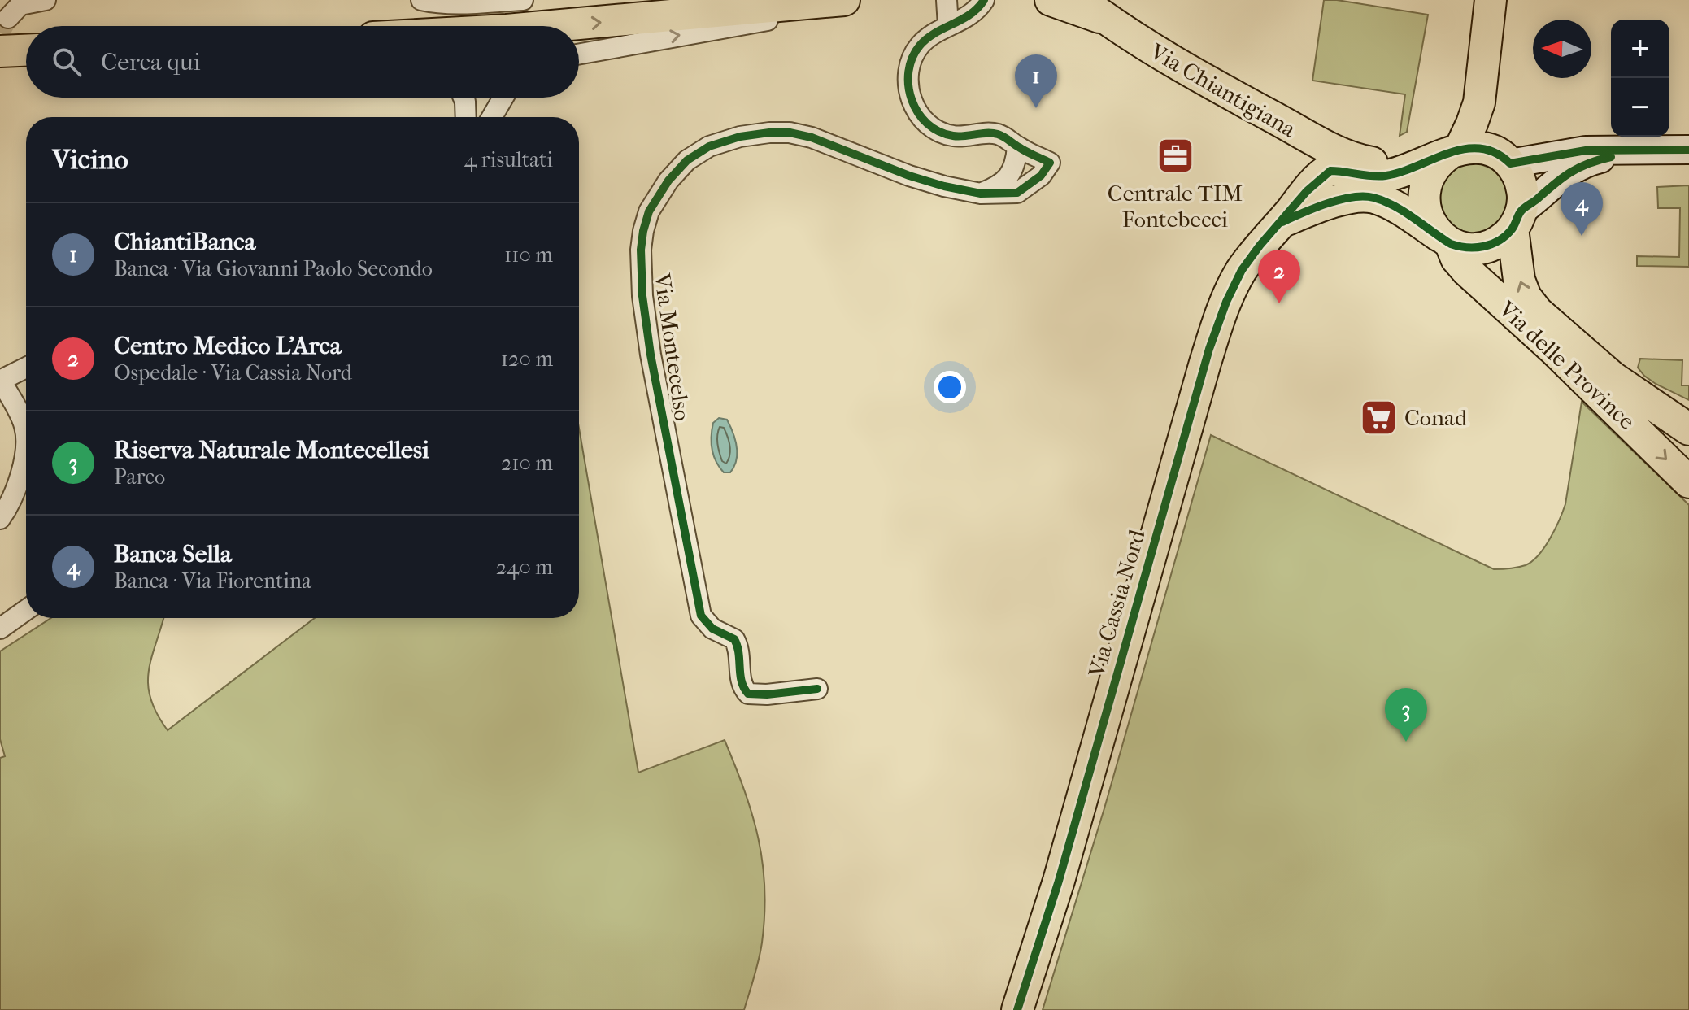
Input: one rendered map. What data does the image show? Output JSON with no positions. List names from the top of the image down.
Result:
{
  "streets": {
    "main road": ["Via Chiantigiana", "Via delle Province", "Via Cassia Nord"],
    "street": ["Via Montecelso"]
  },
  "crossings": [
    ["Via Chiantigiana", "Via Cassia Nord"]
  ],
  "places": {
    "office": ["Centrale TIM Fontebecci"],
    "supermarket": ["Conad"]
  },
  "north": "left",
  "page": {
    "map_buttons": ["+", "−"],
    "search": "Cerca qui",
    "pins": [
      "1",
      "4",
      "2",
      "3"
    ],
    "heading": ["Vicino", "4 risultati"],
    "list": [
      {
        "mark": "1",
        "name": "ChiantiBanca",
        "note": "Banca · Via Giovanni Paolo Secondo",
        "value": "110 m"
      },
      {
        "mark": "2",
        "name": "Centro Medico L'Arca",
        "note": "Ospedale · Via Cassia Nord",
        "value": "120 m"
      },
      {
        "mark": "3",
        "name": "Riserva Naturale Montecellesi",
        "note": "Parco",
        "value": "210 m"
      },
      {
        "mark": "4",
        "name": "Banca Sella",
        "note": "Banca · Via Fiorentina",
        "value": "240 m"
      }
    ]
  }
}
